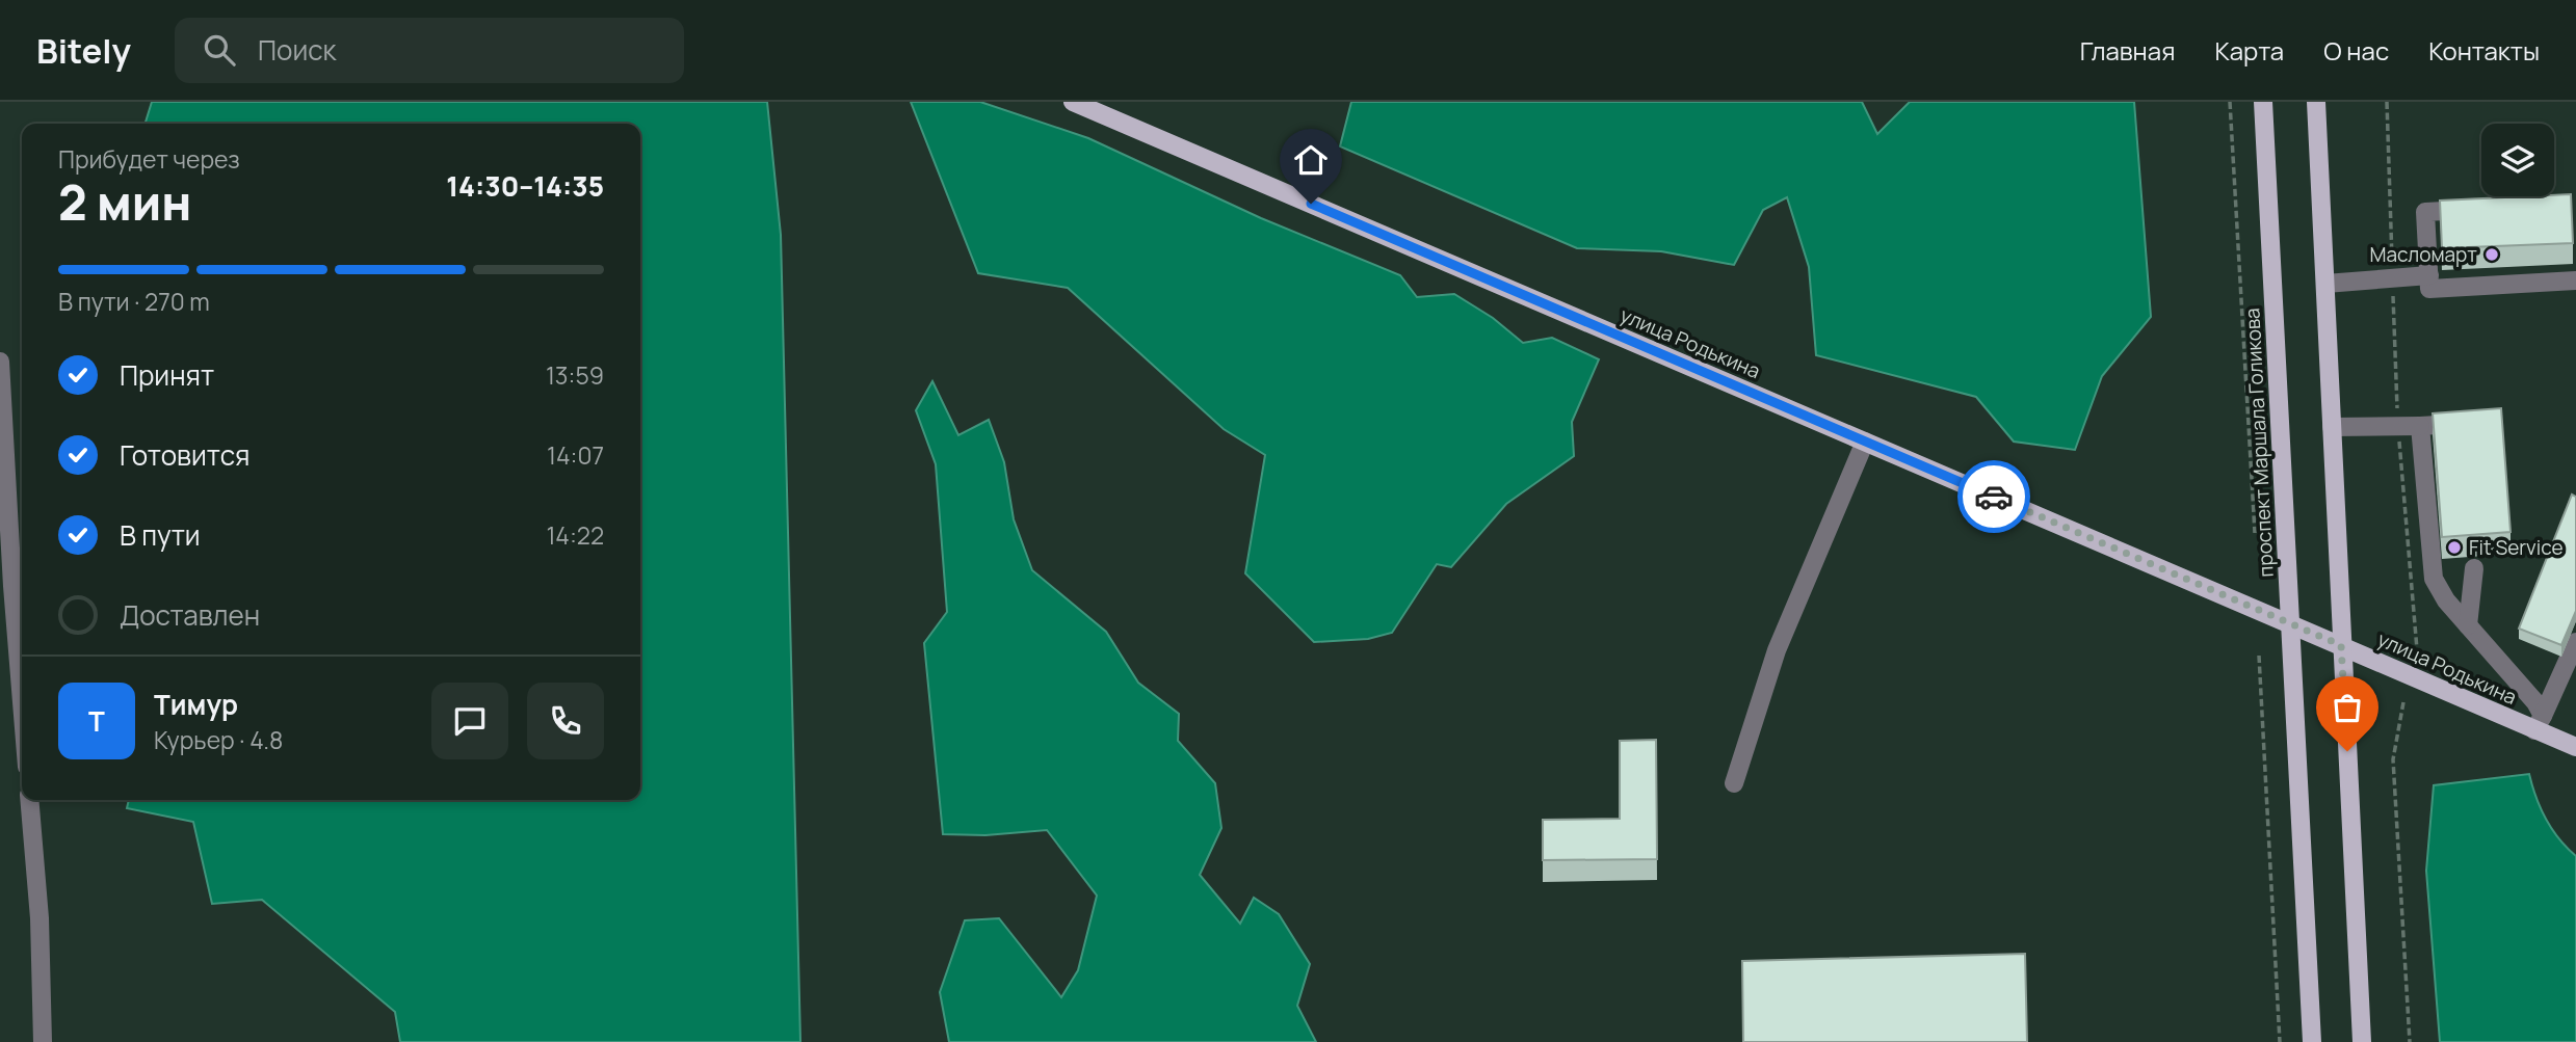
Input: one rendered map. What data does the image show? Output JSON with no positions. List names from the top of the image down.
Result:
{
  "streets": {
    "main road": ["улица Родькина", "проспект Маршала Голикова"]
  },
  "crossings": [
    ["улица Родькина", "проспект Маршала Голикова"]
  ],
  "places": ["Масломарт", "Fit Service"],
  "page": {
    "header": "Bitely",
    "search": "Поиск",
    "nav": [
      "Главная",
      "Карта",
      "О нас",
      "Контакты"
    ],
    "heading": ["2 мин", "Прибудет через", "14:30–14:35"],
    "panel": ["Тимур", "Курьер · 4.8"],
    "bar": "В пути · 270 m",
    "list": [
      ["Принят", "13:59"],
      ["Готовится", "14:07"],
      ["В пути", "14:22"],
      "Доставлен"
    ],
    "round": "Т"
  }
}
